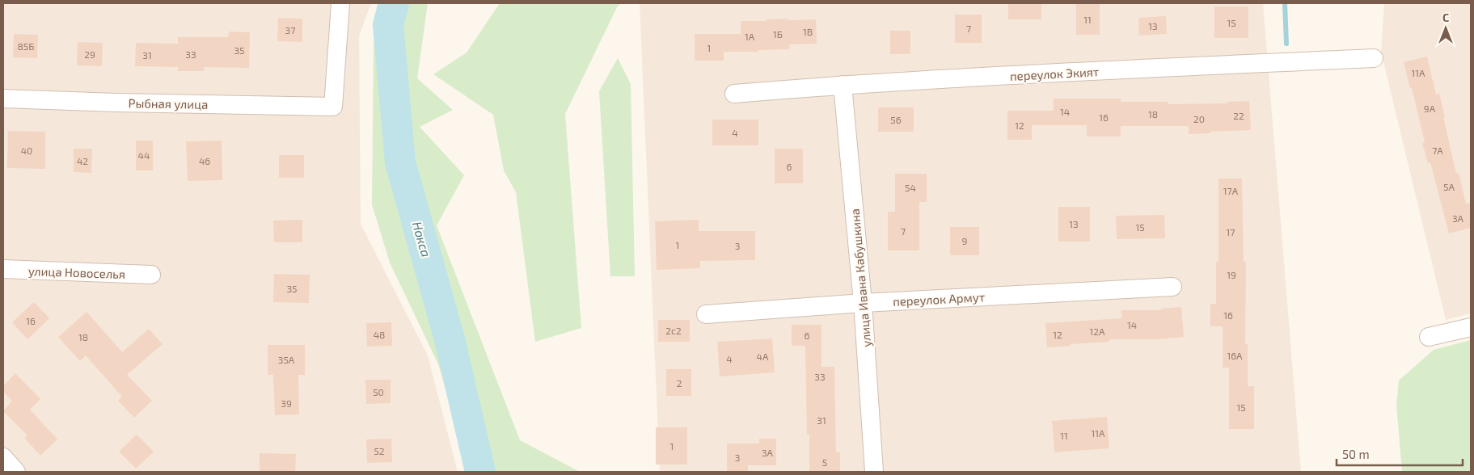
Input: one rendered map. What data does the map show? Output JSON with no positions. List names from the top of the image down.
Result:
{
  "streets": {
    "street": [
      "переулок Экият",
      "Рыбная улица",
      "улица Новоселья",
      "улица Ивана Кабушкина",
      "переулок Армут"
    ]
  },
  "crossings": [
    ["переулок Экият", "улица Ивана Кабушкина"],
    ["улица Ивана Кабушкина", "переулок Армут"]
  ],
  "water": ["Нокса"],
  "house_numbers": [
    "11",
    "15",
    "13",
    "7",
    "37",
    "1В",
    "1Б",
    "1А",
    "85Б",
    "1",
    "35",
    "29",
    "33",
    "31",
    "11А",
    "9А",
    "14",
    "18",
    "22",
    "16",
    "20",
    "56",
    "12",
    "4",
    "40",
    "7А",
    "44",
    "42",
    "46",
    "6",
    "5А",
    "54",
    "17А",
    "3А",
    "13",
    "15",
    "7",
    "17",
    "9",
    "1",
    "3",
    "19",
    "35",
    "16",
    "16",
    "14",
    "2с2",
    "12А",
    "48",
    "12",
    "6",
    "18",
    "16А",
    "4А",
    "4",
    "35А",
    "33",
    "2",
    "50",
    "39",
    "15",
    "31",
    "11А",
    "11",
    "1",
    "52",
    "3А",
    "3",
    "5"
  ],
  "scale_bar": "50 m",
  "north": "top"
}
